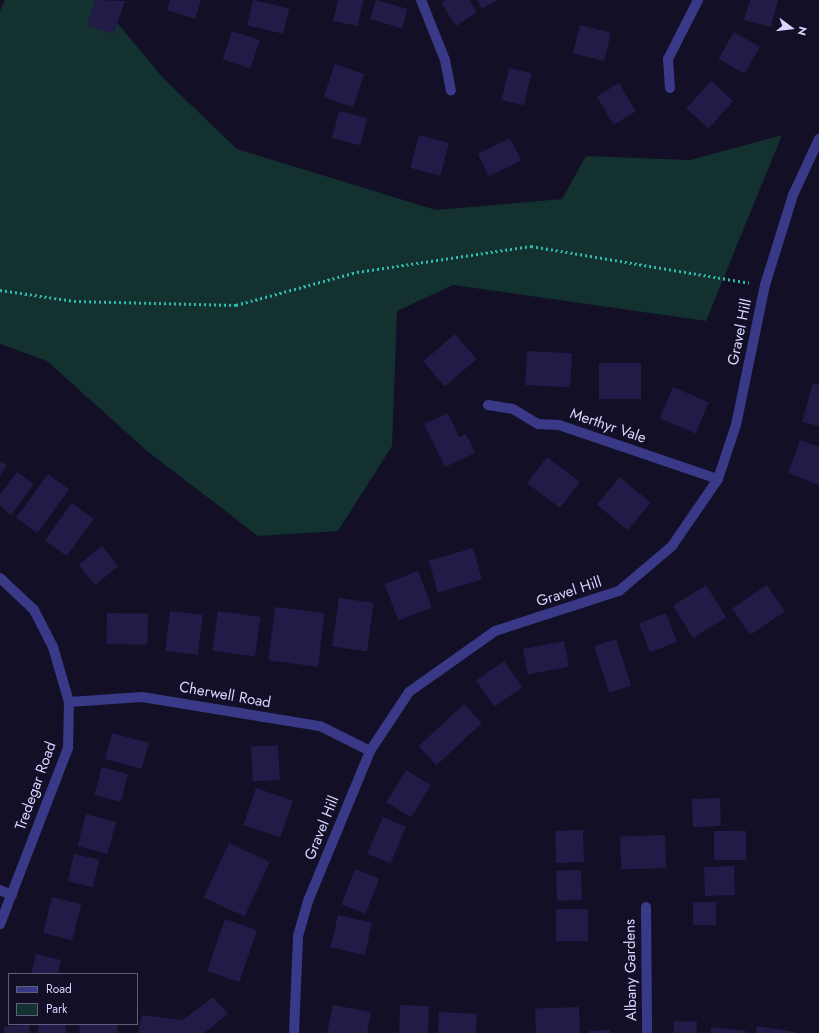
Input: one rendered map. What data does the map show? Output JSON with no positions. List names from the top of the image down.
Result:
{
  "streets": {
    "street": [
      "Gravel Hill",
      "Merthyr Vale",
      "Cherwell Road",
      "Tredegar Road",
      "Albany Gardens"
    ]
  },
  "crossings": [
    ["Gravel Hill", "Merthyr Vale"],
    ["Gravel Hill", "Cherwell Road"],
    ["Cherwell Road", "Tredegar Road"]
  ],
  "legend": ["Road", "Park"],
  "north": "right"
}
